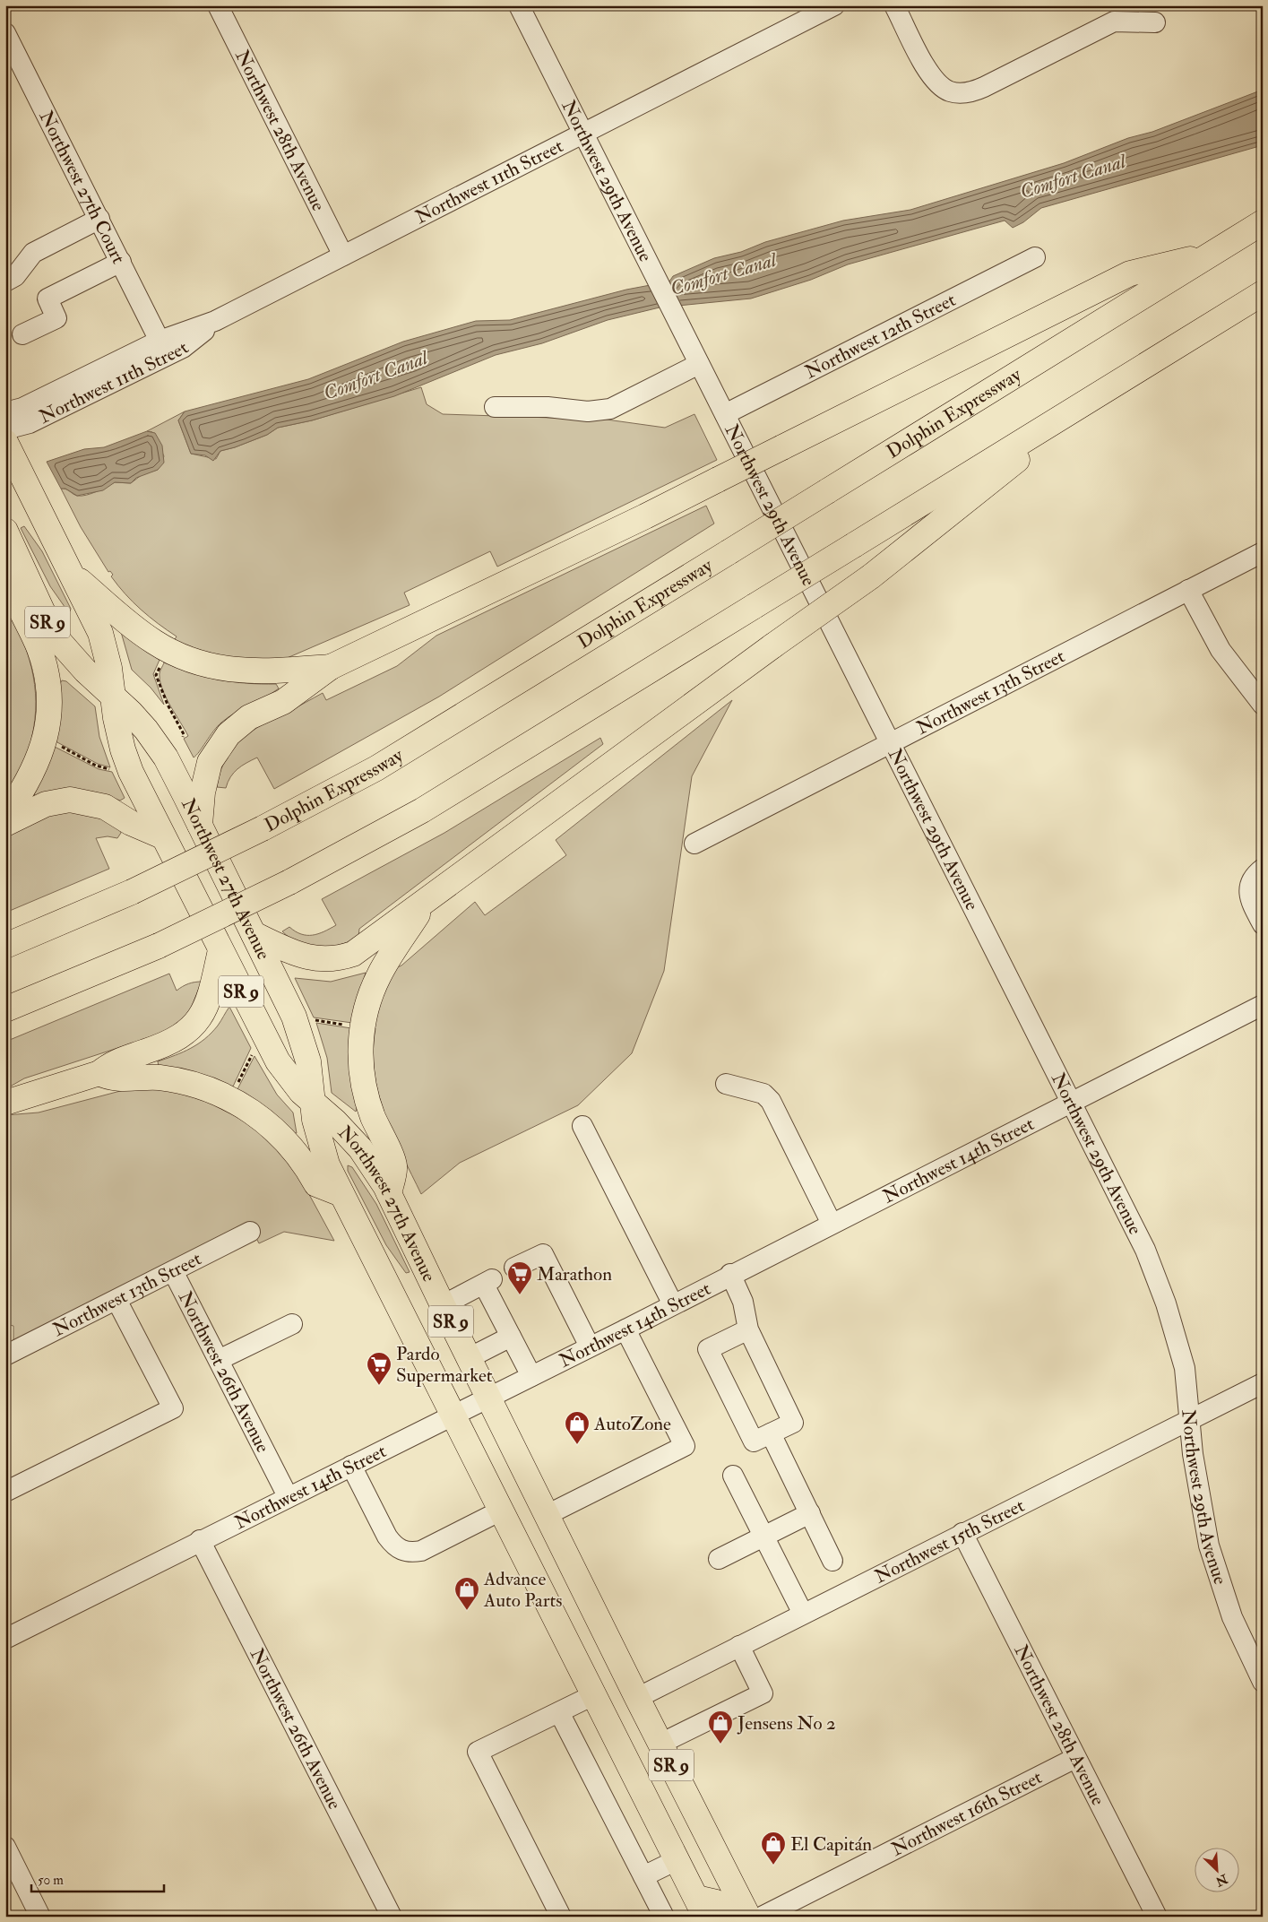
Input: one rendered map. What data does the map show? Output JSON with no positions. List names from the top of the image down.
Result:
{
  "streets": {
    "highway": ["Dolphin Expressway", "SR 9", "Northwest 27th Avenue"],
    "street": [
      "Northwest 28th Avenue",
      "Northwest 29th Avenue",
      "Northwest 11th Street",
      "Northwest 27th Court",
      "Northwest 12th Street",
      "Northwest 13th Street",
      "Northwest 14th Street",
      "Northwest 26th Avenue",
      "Northwest 15th Street",
      "Northwest 16th Street"
    ]
  },
  "crossings": [
    ["Northwest 28th Avenue", "Northwest 11th Street"],
    ["Northwest 28th Avenue", "Northwest 15th Street"],
    ["Northwest 28th Avenue", "Northwest 16th Street"],
    ["Northwest 29th Avenue", "Northwest 11th Street"],
    ["Northwest 29th Avenue", "Northwest 12th Street"],
    ["Northwest 29th Avenue", "Northwest 13th Street"],
    ["Northwest 29th Avenue", "Northwest 14th Street"],
    ["Northwest 29th Avenue", "Northwest 15th Street"],
    ["Northwest 11th Street", "Northwest 27th Court"],
    ["Northwest 13th Street", "Northwest 26th Avenue"],
    ["Northwest 27th Avenue", "Northwest 14th Street"],
    ["Northwest 27th Avenue", "Northwest 15th Street"],
    ["Northwest 14th Street", "Northwest 26th Avenue"]
  ],
  "water": ["Comfort Canal"],
  "places": {
    "supermarket": ["Marathon", "Pardo Supermarket"],
    "shop": [
      "AutoZone",
      "Advance Auto Parts",
      "Jensens No 2",
      "El Capitán"
    ]
  },
  "scale_bar": "50 m",
  "north": "bottom right"
}
